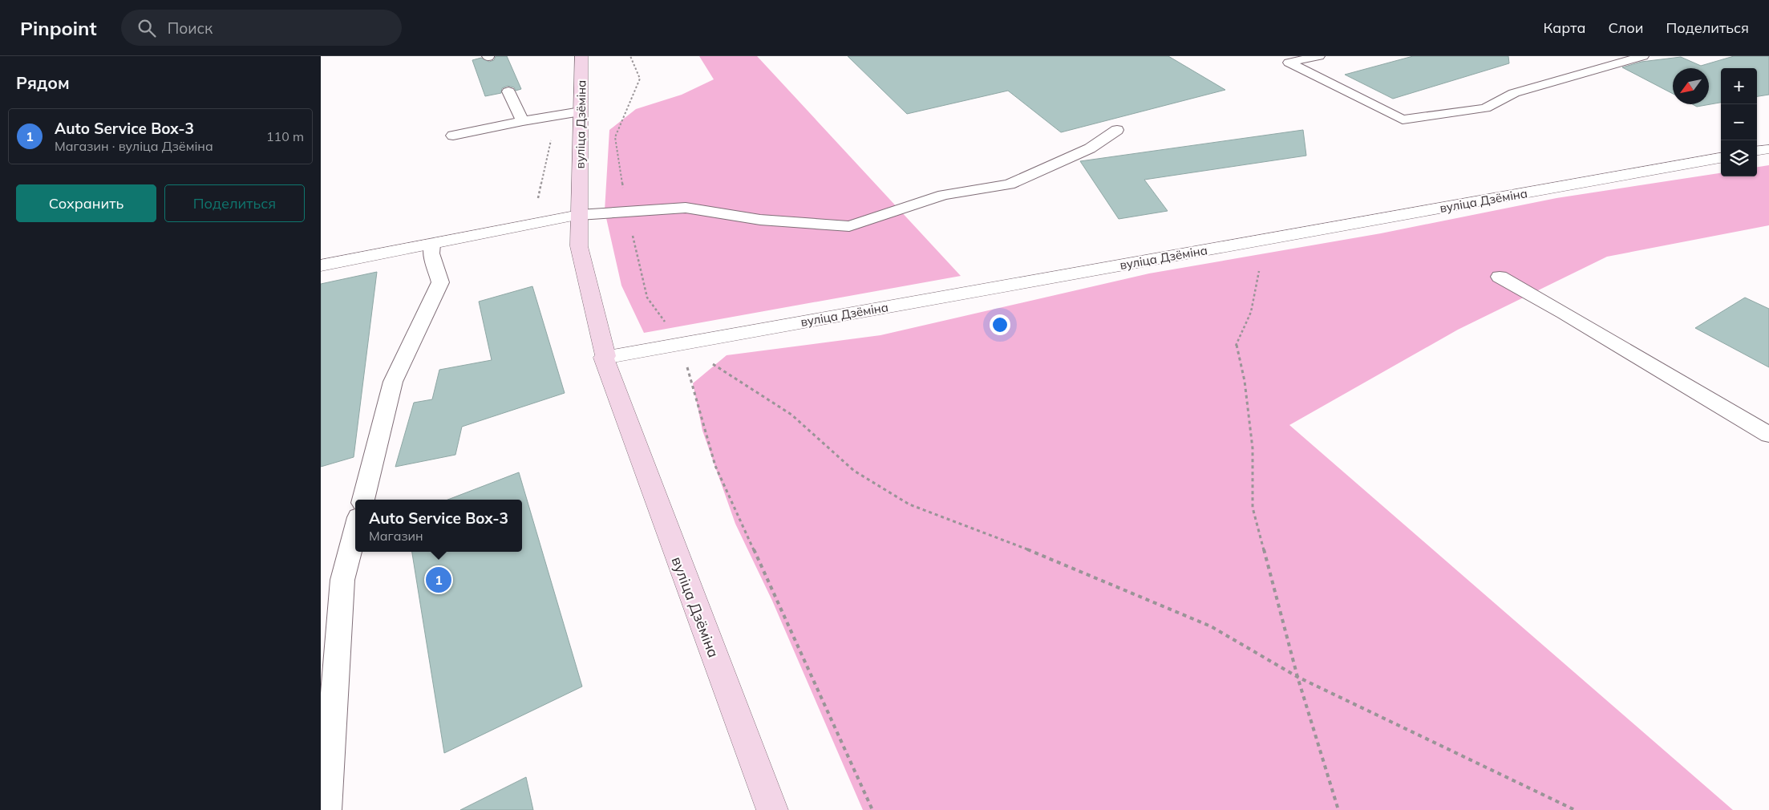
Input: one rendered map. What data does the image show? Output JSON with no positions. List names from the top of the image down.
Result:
{
  "streets": {
    "main road": ["вуліца Дзёміна"]
  },
  "north": "bottom left",
  "page": {
    "header": "Pinpoint",
    "search": "Поиск",
    "nav": ["Карта", "Слои", "Поделиться"],
    "heading": "Рядом",
    "map_buttons": ["+", "−"],
    "list": [
      {
        "mark": "1",
        "name": "Auto Service Box-3",
        "note": "Магазин · вуліца Дзёміна",
        "value": "110 m"
      }
    ],
    "buttons": ["Сохранить", "Поделиться"],
    "popup": ["Auto Service Box-3", "Магазин"],
    "pins": "1"
  }
}
